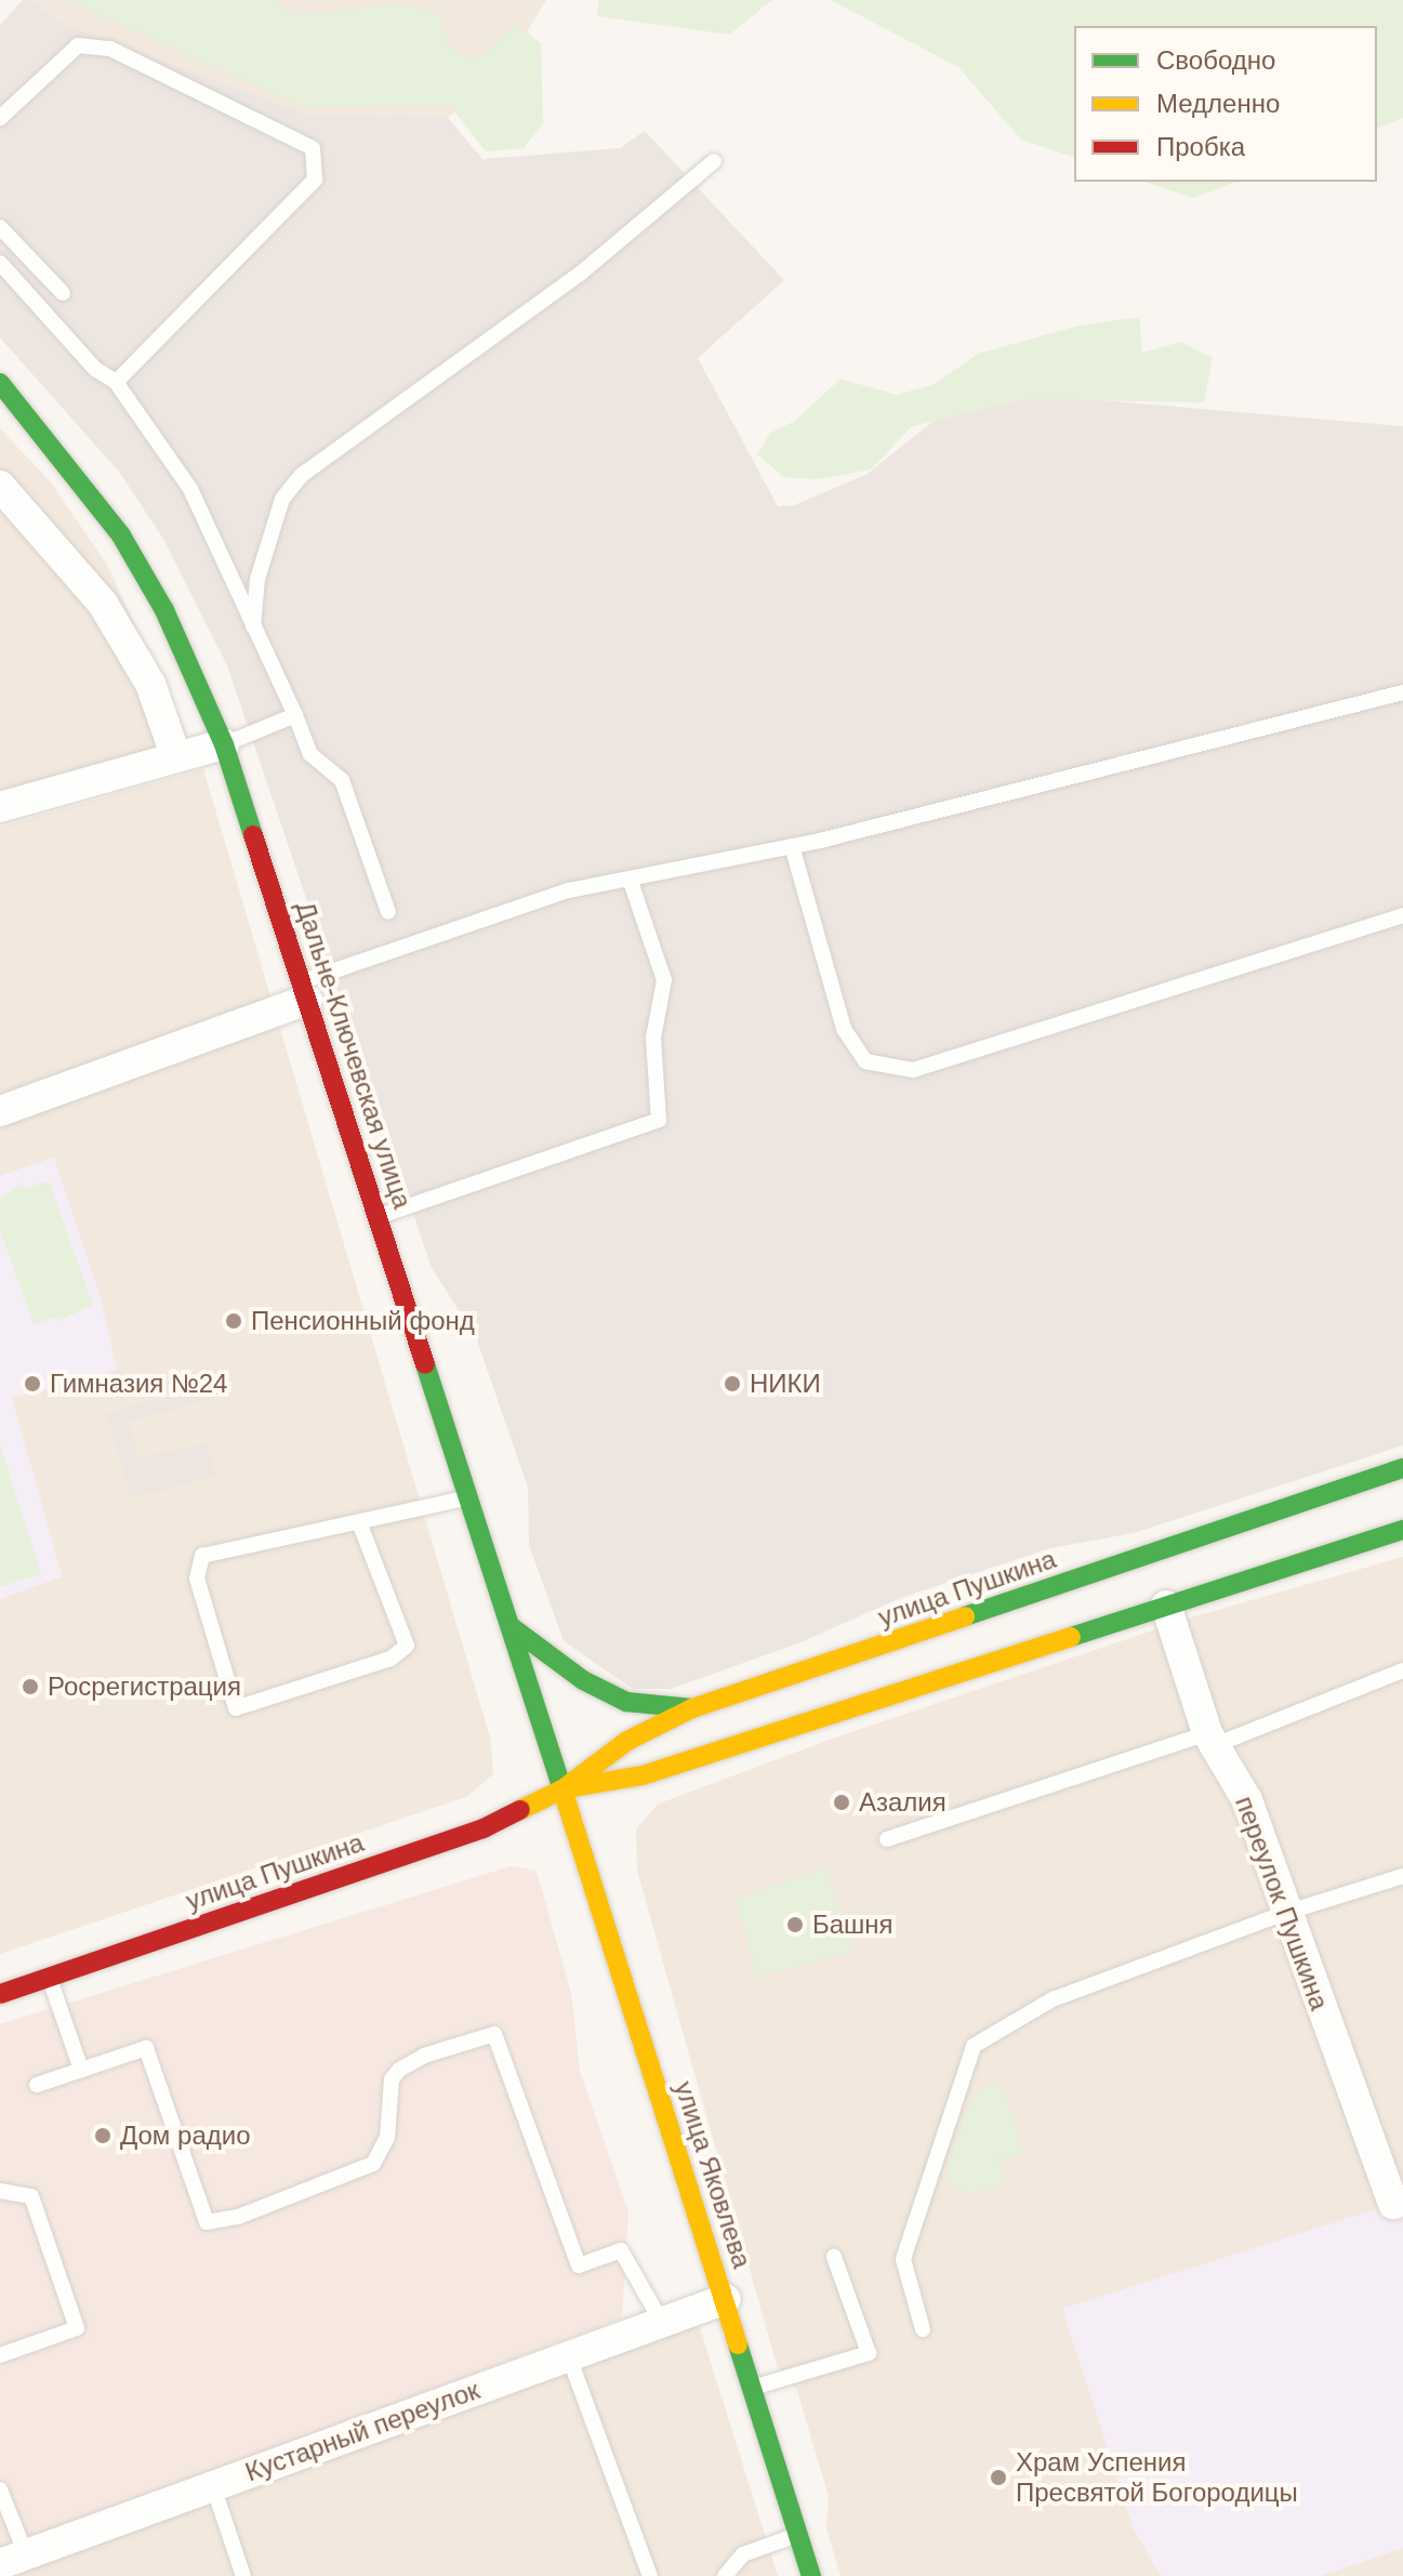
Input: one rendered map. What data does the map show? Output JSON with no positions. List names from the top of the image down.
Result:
{
  "streets": {
    "main road": ["Дальне-Ключевская улица", "улица Пушкина", "улица Яковлева"],
    "street": ["переулок Пушкина", "Кустарный переулок"]
  },
  "crossings": [
    ["Дальне-Ключевская улица", "улица Пушкина"],
    ["Дальне-Ключевская улица", "улица Яковлева"],
    ["улица Пушкина", "переулок Пушкина"],
    ["улица Пушкина", "улица Яковлева"],
    ["улица Яковлева", "Кустарный переулок"]
  ],
  "places": [
    "Пенсионный фонд",
    "Гимназия №24",
    "НИКИ",
    "Росрегистрация",
    "Азалия",
    "Башня",
    "Дом радио",
    "Храм Успения Пресвятой Богородицы"
  ],
  "legend": ["Свободно", "Медленно", "Пробка"]
}
